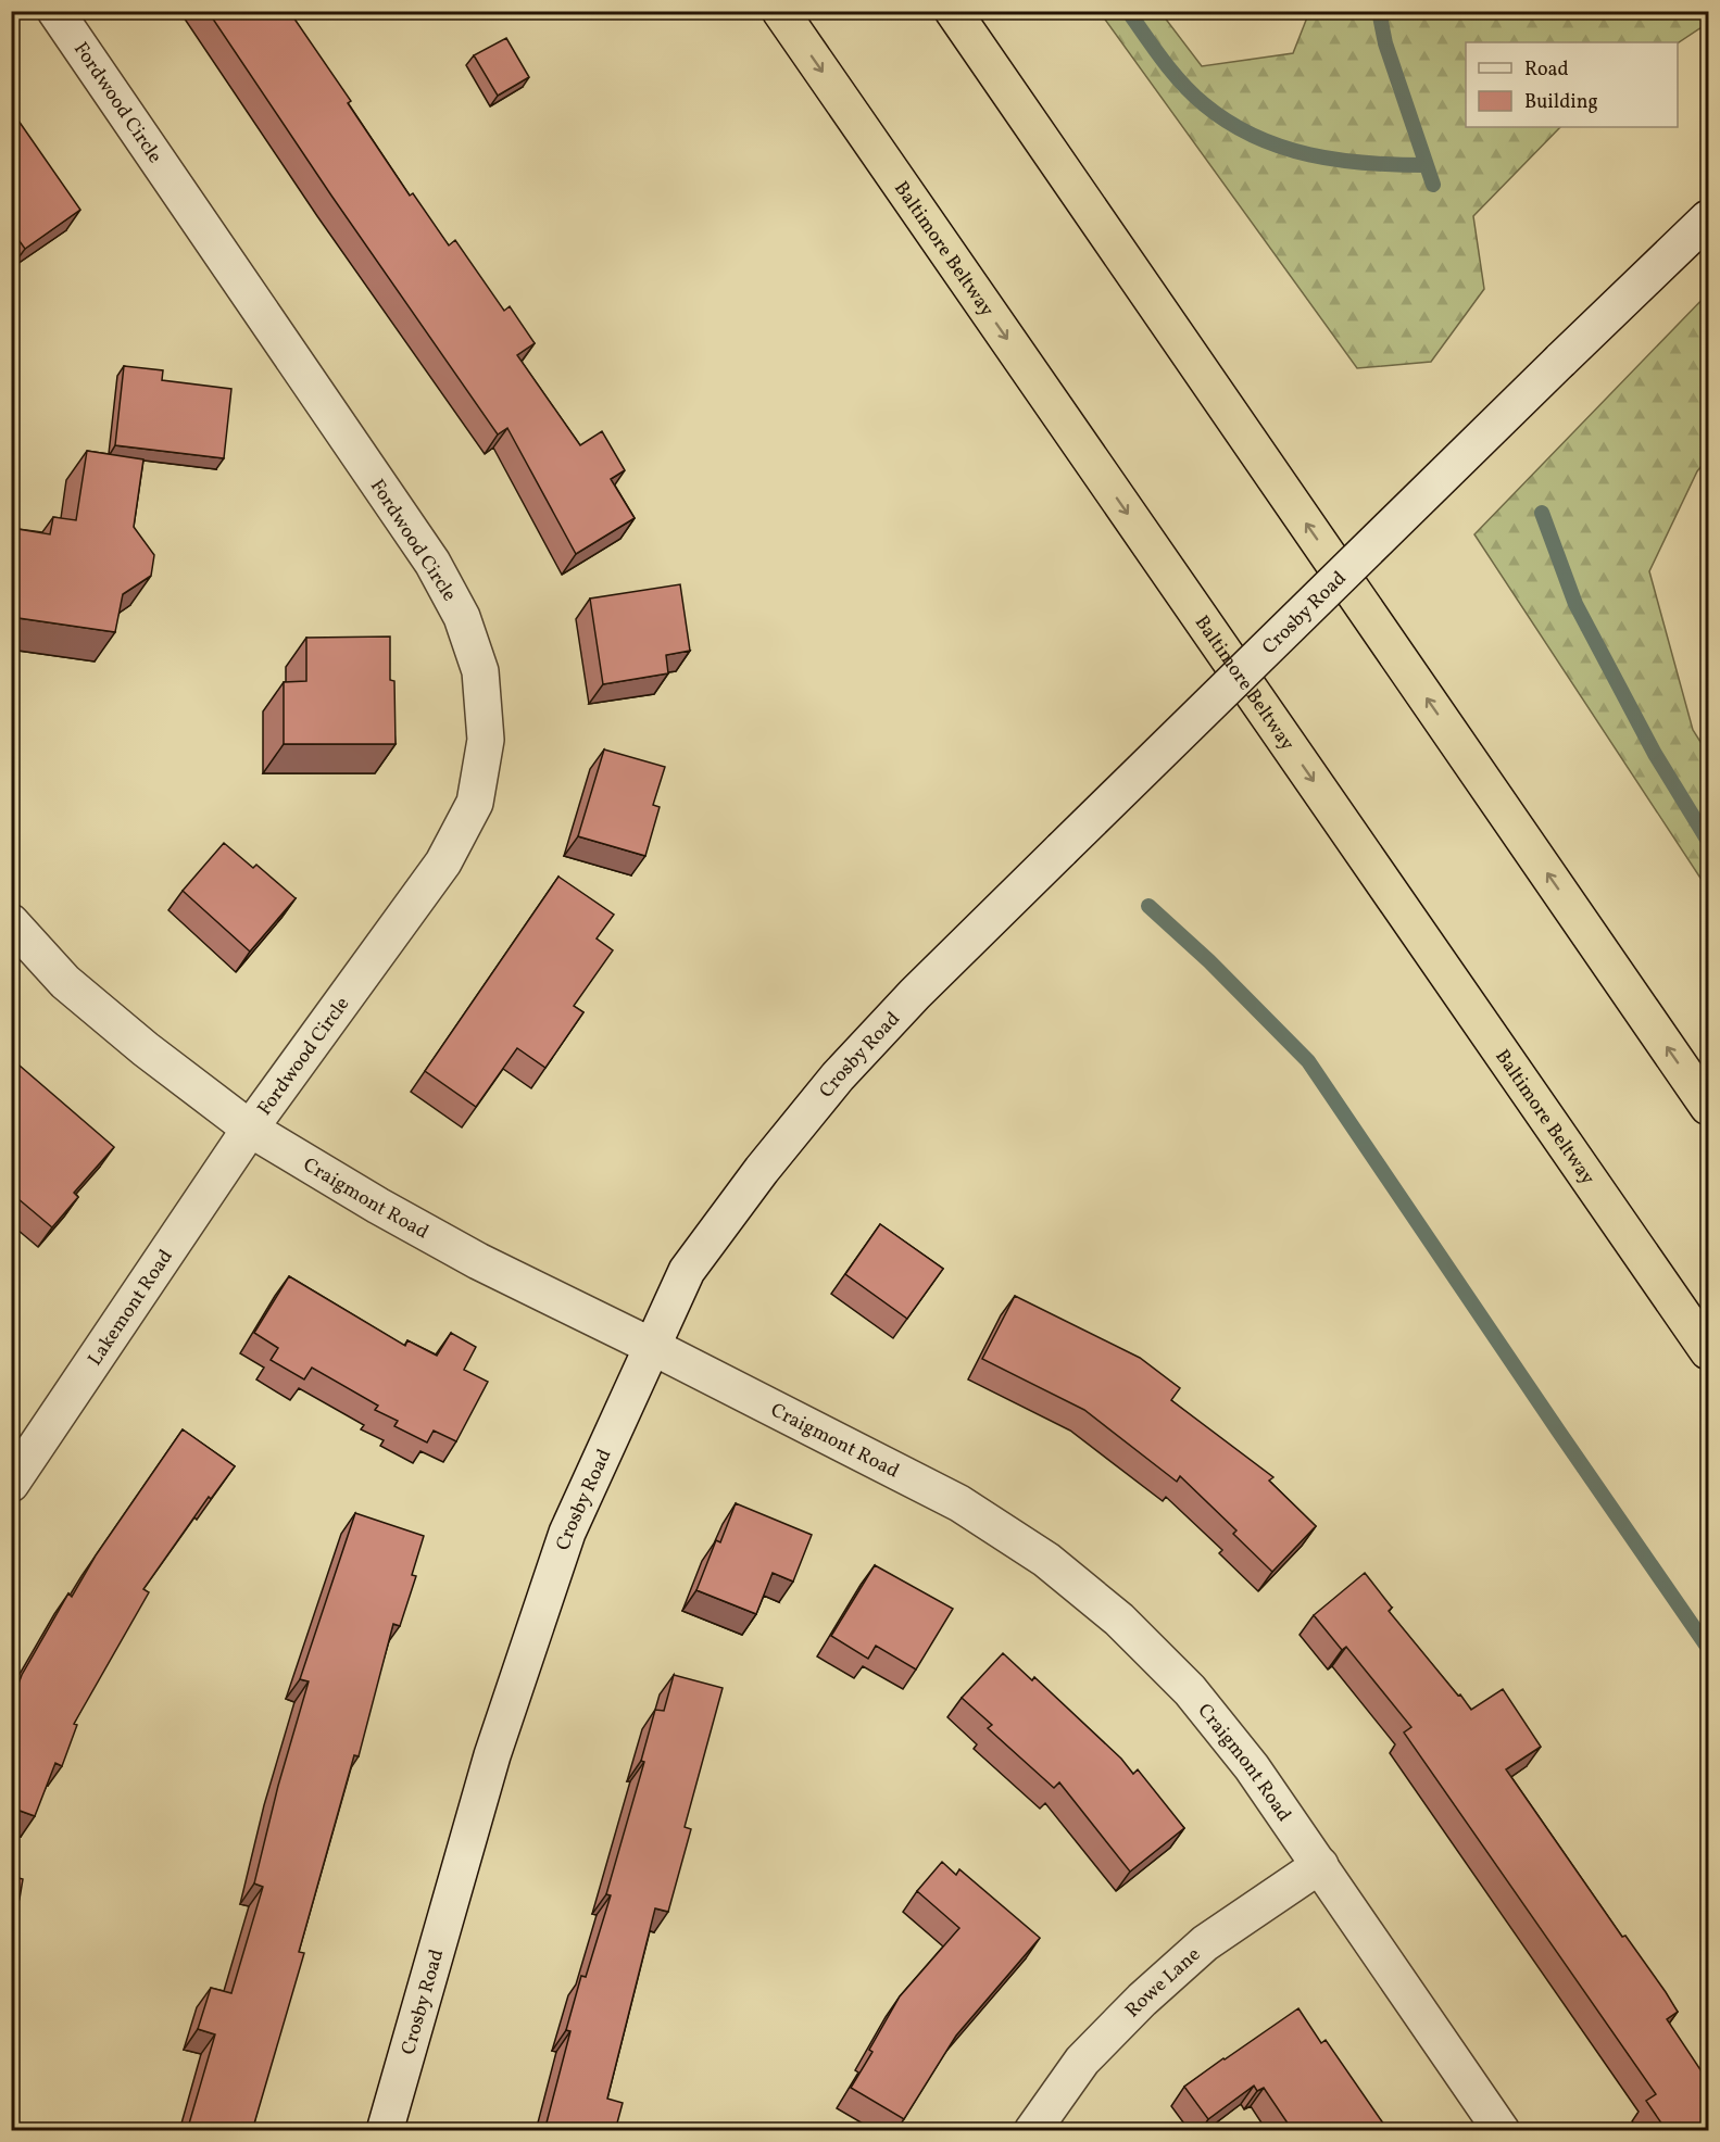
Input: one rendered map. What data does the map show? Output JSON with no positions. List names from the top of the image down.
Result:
{
  "streets": {
    "highway": ["Baltimore Beltway"],
    "street": [
      "Fordwood Circle",
      "Crosby Road",
      "Craigmont Road",
      "Lakemont Road",
      "Rowe Lane"
    ]
  },
  "crossings": [
    ["Fordwood Circle", "Craigmont Road"],
    ["Fordwood Circle", "Lakemont Road"],
    ["Crosby Road", "Craigmont Road"],
    ["Craigmont Road", "Lakemont Road"],
    ["Craigmont Road", "Rowe Lane"]
  ],
  "legend": ["Road", "Building"]
}
